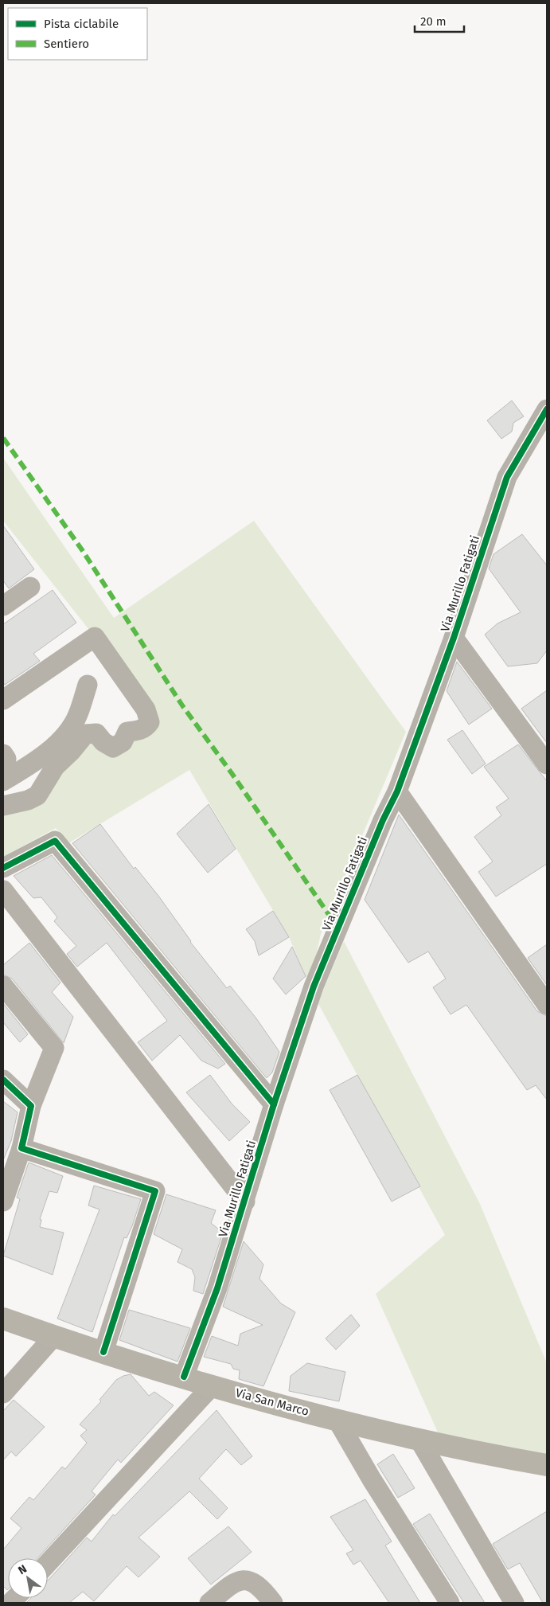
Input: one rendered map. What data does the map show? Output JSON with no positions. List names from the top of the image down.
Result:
{
  "streets": {
    "main road": ["Via San Marco"],
    "street": ["Via Murillo Fatigati"]
  },
  "crossings": [
    ["Via Murillo Fatigati", "Via San Marco"]
  ],
  "legend": ["Pista ciclabile", "Sentiero"],
  "scale_bar": "20 m",
  "north": "top left"
}
